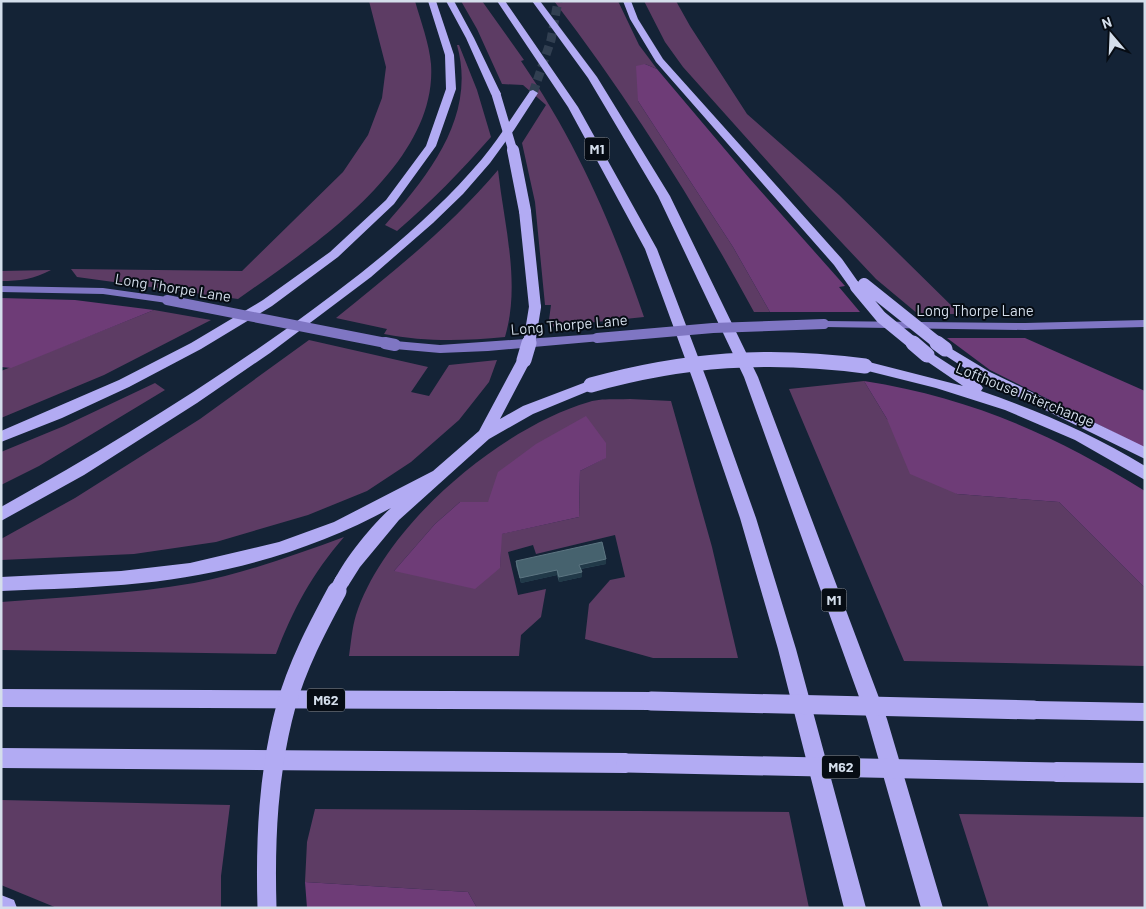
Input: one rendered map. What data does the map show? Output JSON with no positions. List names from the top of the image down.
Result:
{
  "streets": {
    "highway": ["M1", "Lofthouse Interchange", "M62"],
    "main road": ["Long Thorpe Lane"]
  },
  "north": "top"
}
